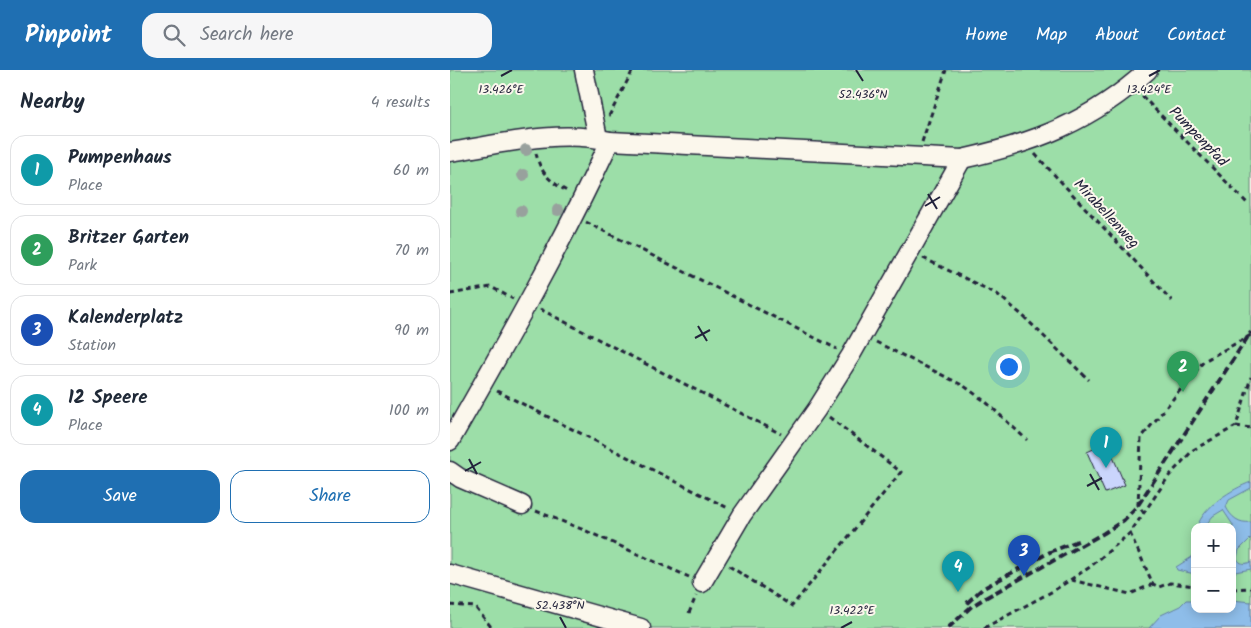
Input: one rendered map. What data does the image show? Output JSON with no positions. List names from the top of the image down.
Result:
{
  "streets": {
    "path": ["Pumpenpfad", "Mirabellenweg"]
  },
  "page": {
    "header": "Pinpoint",
    "search": "Search here",
    "nav": [
      "Home",
      "Map",
      "About",
      "Contact"
    ],
    "heading": ["Nearby", "4 results"],
    "list": [
      {
        "mark": "1",
        "name": "Pumpenhaus",
        "note": "Place",
        "value": "60 m"
      },
      {
        "mark": "2",
        "name": "Britzer Garten",
        "note": "Park",
        "value": "70 m"
      },
      {
        "mark": "3",
        "name": "Kalenderplatz",
        "note": "Station",
        "value": "90 m"
      },
      {
        "mark": "4",
        "name": "12 Speere",
        "note": "Place",
        "value": "100 m"
      }
    ],
    "pins": [
      "2",
      "1",
      "3",
      "4"
    ],
    "buttons": ["Save", "Share"],
    "map_buttons": ["+", "−"]
  },
  "coordinates": [
    "13.426°E",
    "13.424°E",
    "52.436°N",
    "52.438°N",
    "13.422°E"
  ]
}
